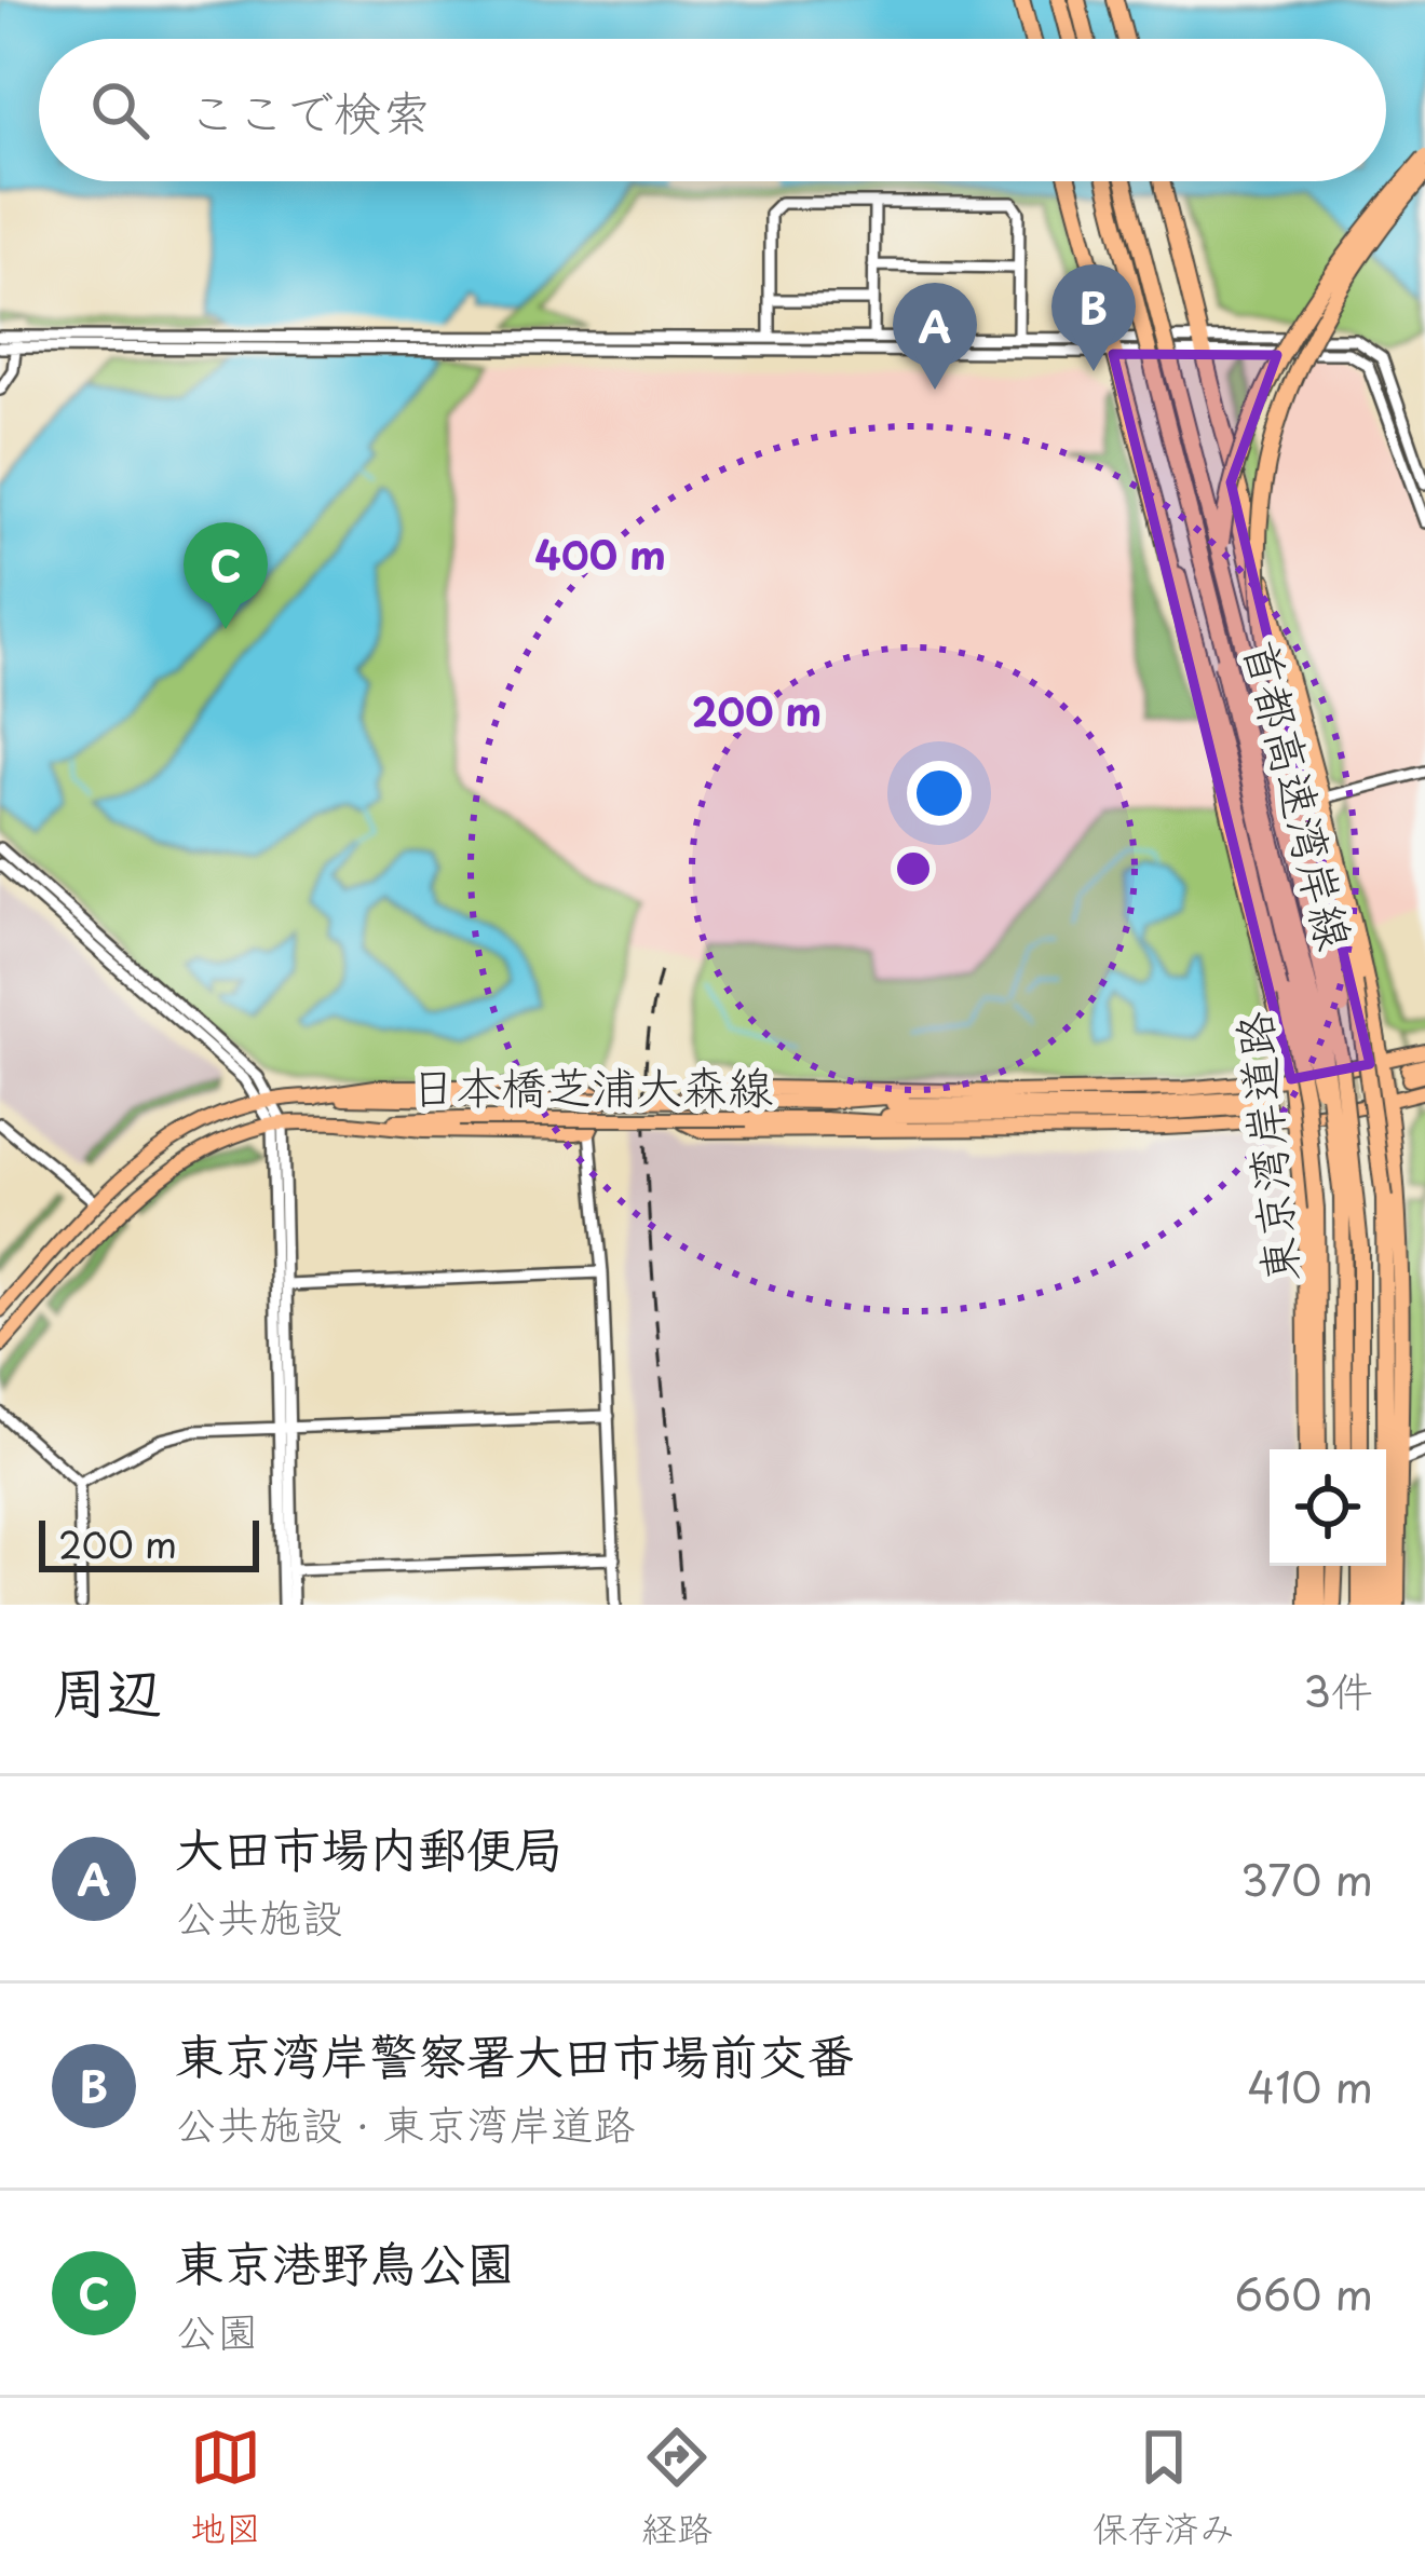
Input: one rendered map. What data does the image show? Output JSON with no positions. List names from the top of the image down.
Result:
{
  "streets": {
    "highway": ["首都高速湾岸線", "東京湾岸道路"],
    "main road": ["日本橋芝浦大森線"]
  },
  "scale_bar": "200 m",
  "page": {
    "search": "ここで検索",
    "pins": ["B", "A", "C"],
    "scale": "200 m",
    "heading": ["周辺", "3件"],
    "list": [
      {
        "mark": "A",
        "name": "大田市場内郵便局",
        "note": "公共施設",
        "value": "370 m"
      },
      {
        "mark": "B",
        "name": "東京湾岸警察署大田市場前交番",
        "note": "公共施設 · 東京湾岸道路",
        "value": "410 m"
      },
      {
        "mark": "C",
        "name": "東京港野鳥公園",
        "note": "公園",
        "value": "660 m"
      }
    ],
    "nav": ["地図", "経路", "保存済み"]
  },
  "rings": ["400 m", "200 m"]
}
